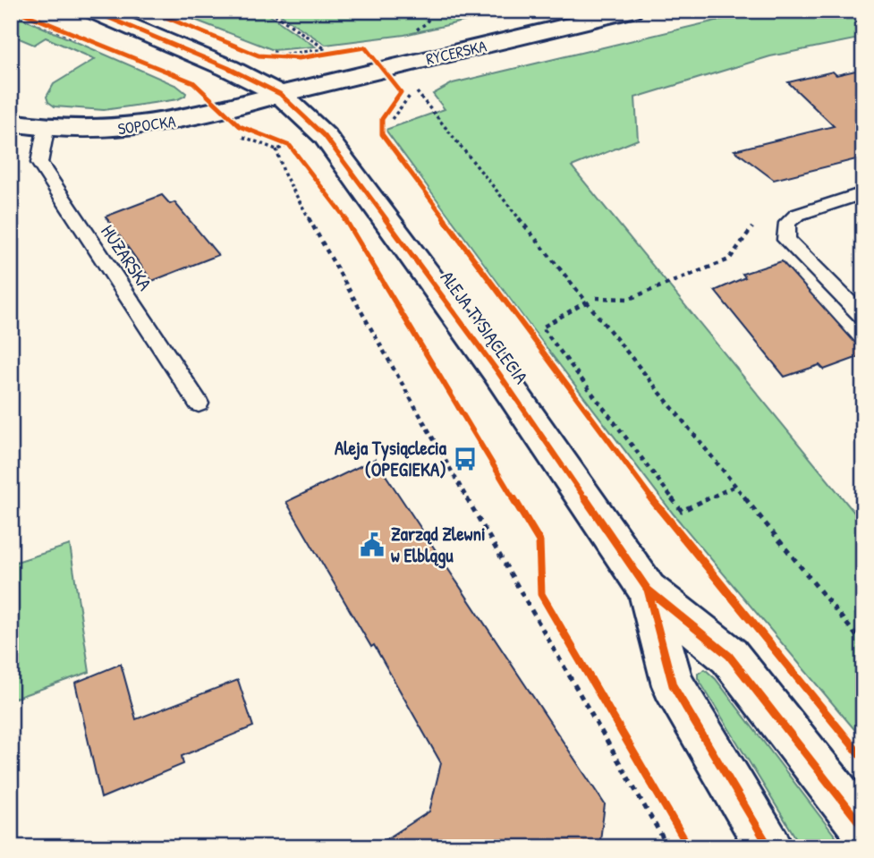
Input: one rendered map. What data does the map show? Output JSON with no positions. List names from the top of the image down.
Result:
{
  "streets": {
    "main road": ["RYCERSKA", "SOPOCKA", "ALEJA TYSIĄCLECIA"],
    "lane": ["HUZARSKA"]
  },
  "crossings": [
    ["RYCERSKA", "SOPOCKA"],
    ["RYCERSKA", "ALEJA TYSIĄCLECIA"],
    ["SOPOCKA", "HUZARSKA"],
    ["SOPOCKA", "ALEJA TYSIĄCLECIA"]
  ],
  "places": {
    "bus stop": ["Aleja Tysiąclecia (OPEGIEKA)"],
    "public building": ["Zarząd Zlewni w Elblągu"]
  }
}
